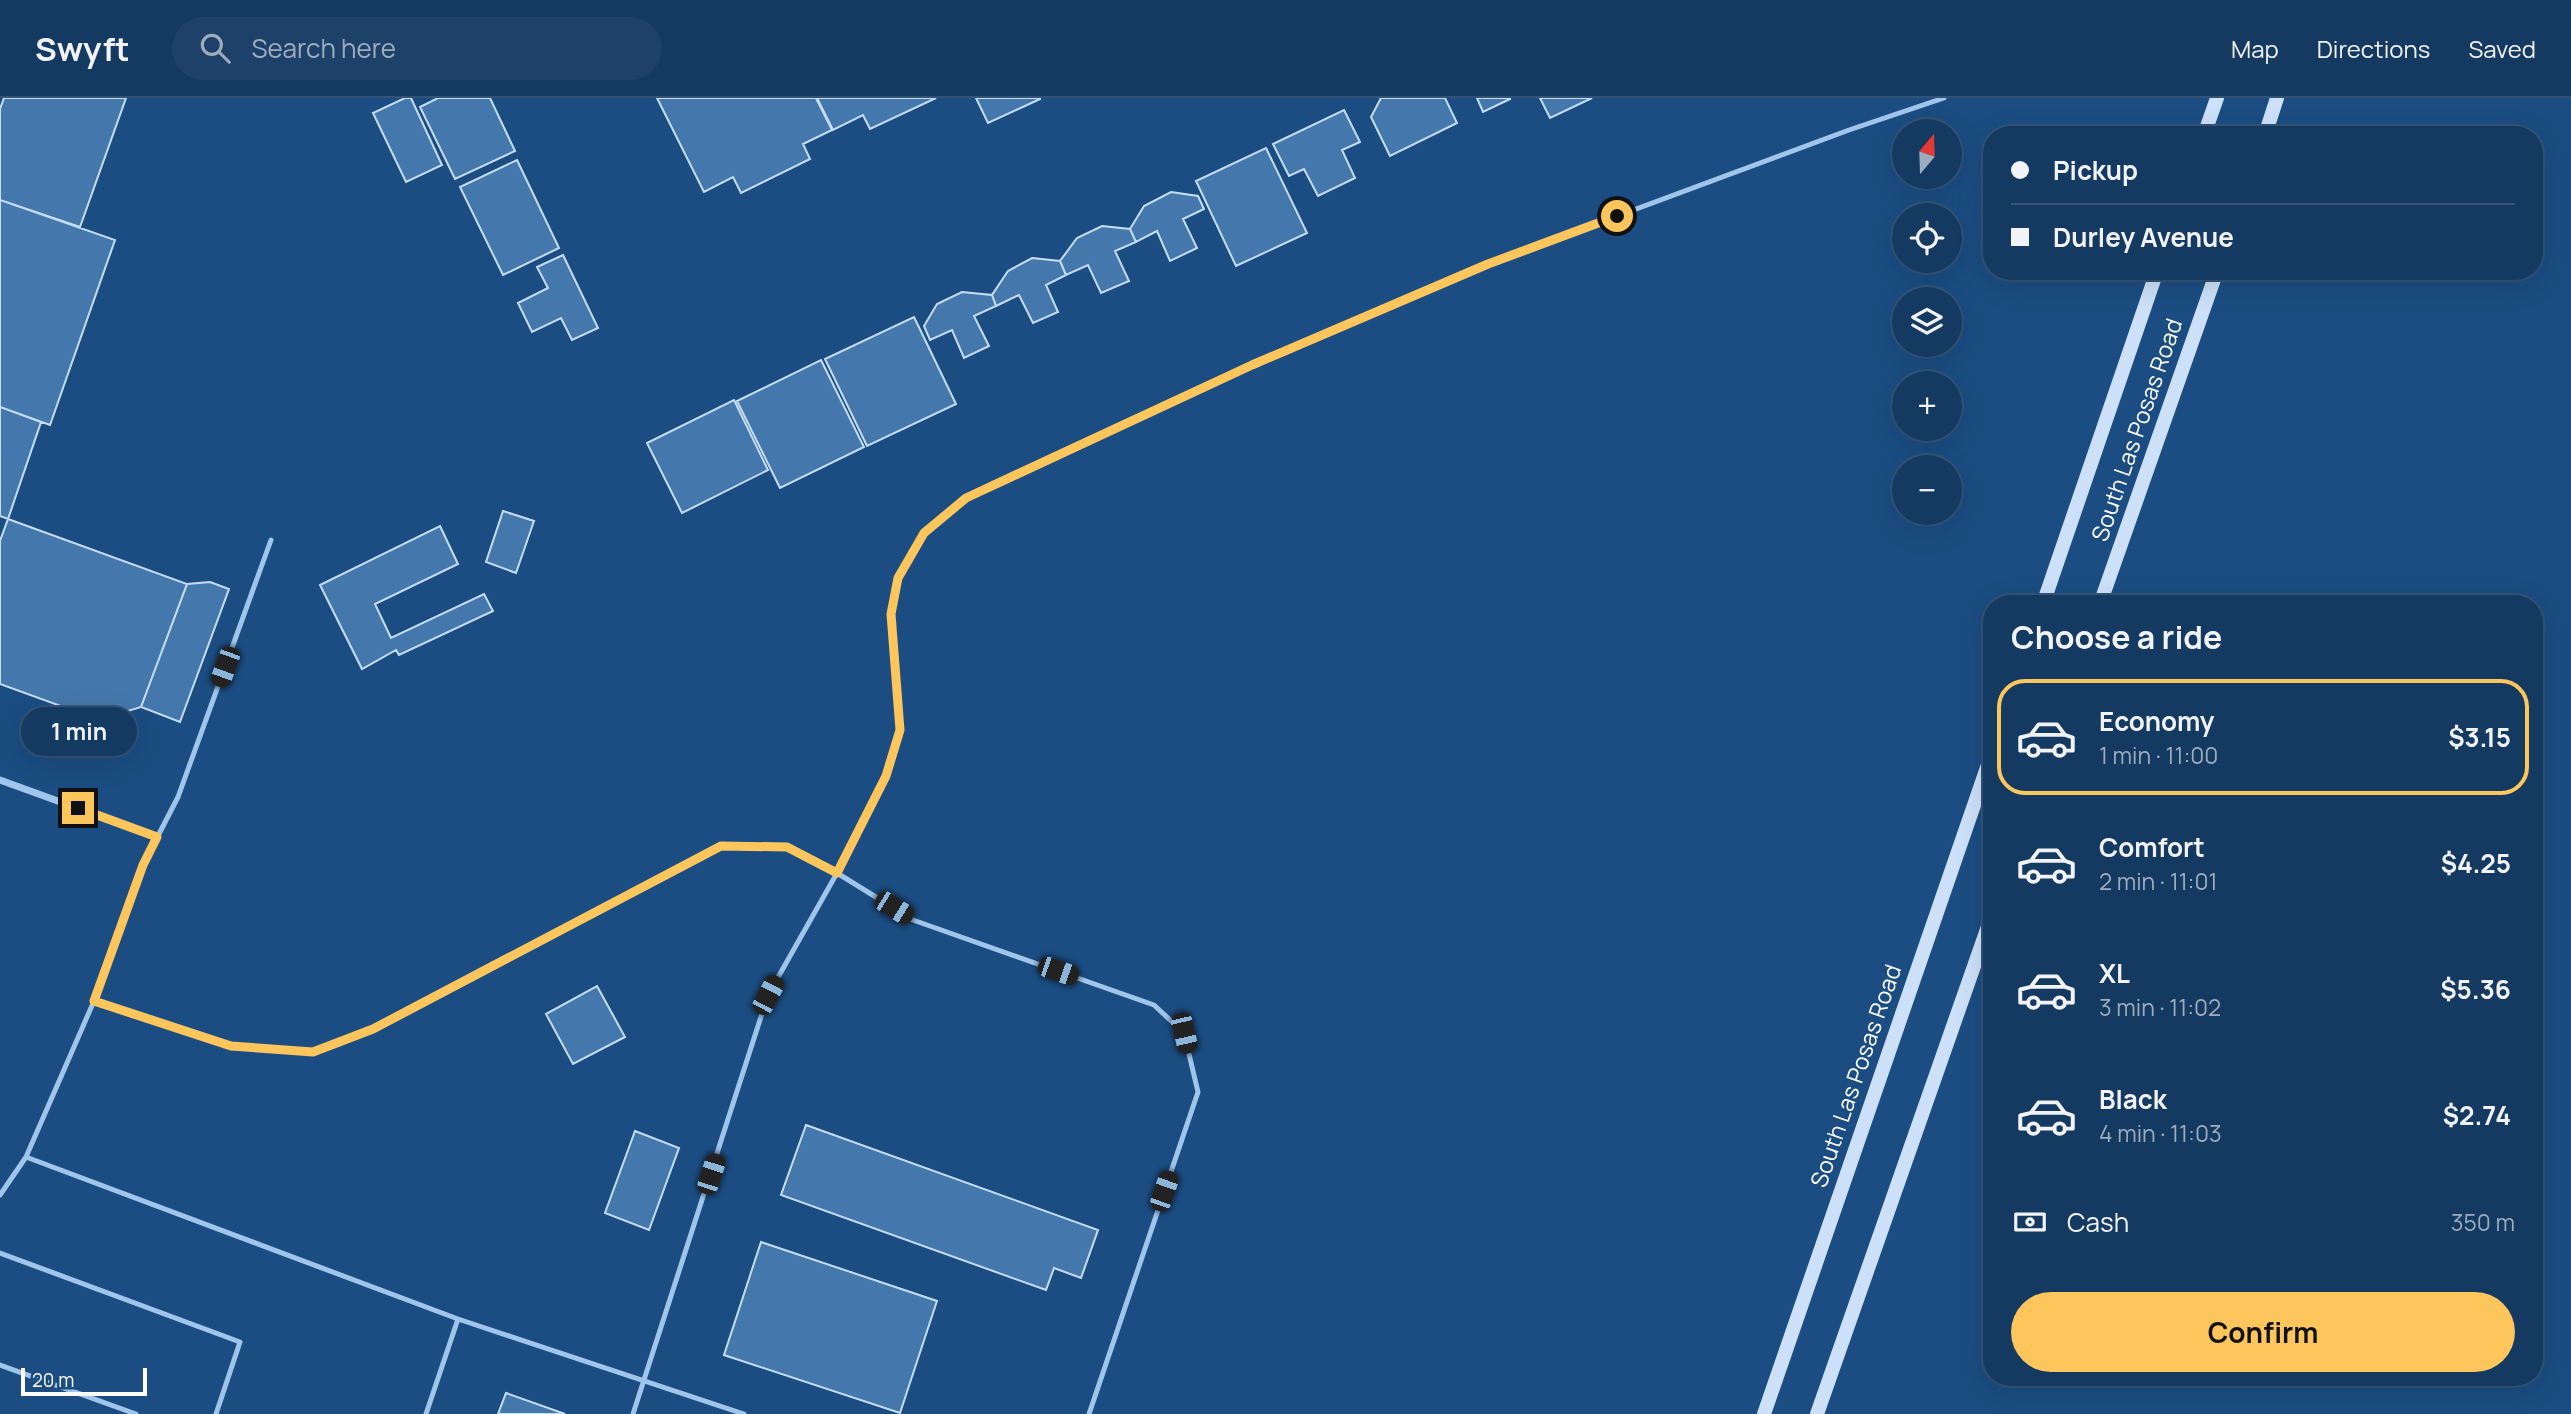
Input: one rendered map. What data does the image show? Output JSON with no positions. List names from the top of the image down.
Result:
{
  "streets": {
    "main road": ["South Las Posas Road"]
  },
  "scale_bar": "20 m",
  "north": "top",
  "page": {
    "header": "Swyft",
    "search": "Search here",
    "nav": ["Map", "Directions", "Saved"],
    "map_buttons": ["+", "−"],
    "banner": ["Pickup", "Durley Avenue"],
    "heading": "Choose a ride",
    "list": [
      {
        "name": "Economy",
        "note": "1 min · 11:00",
        "value": "$3.15"
      },
      {
        "name": "Comfort",
        "note": "2 min · 11:01",
        "value": "$4.25"
      },
      {
        "name": "XL",
        "note": "3 min · 11:02",
        "value": "$5.36"
      },
      {
        "name": "Black",
        "note": "4 min · 11:03",
        "value": "$2.74"
      }
    ],
    "bubble": "1 min",
    "pay": ["Cash", "350 m"],
    "buttons": "Confirm",
    "scale": "20 m"
  }
}
